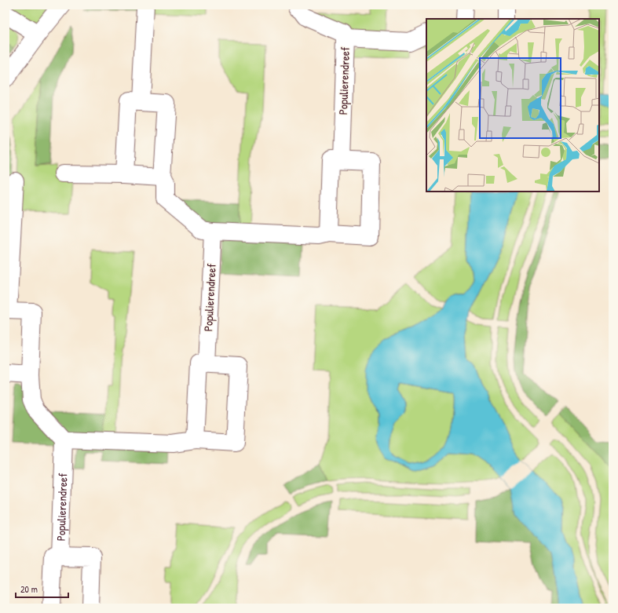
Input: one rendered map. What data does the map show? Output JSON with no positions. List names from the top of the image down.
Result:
{
  "streets": {
    "street": ["Populierendreef"]
  },
  "scale_bar": "20 m"
}
